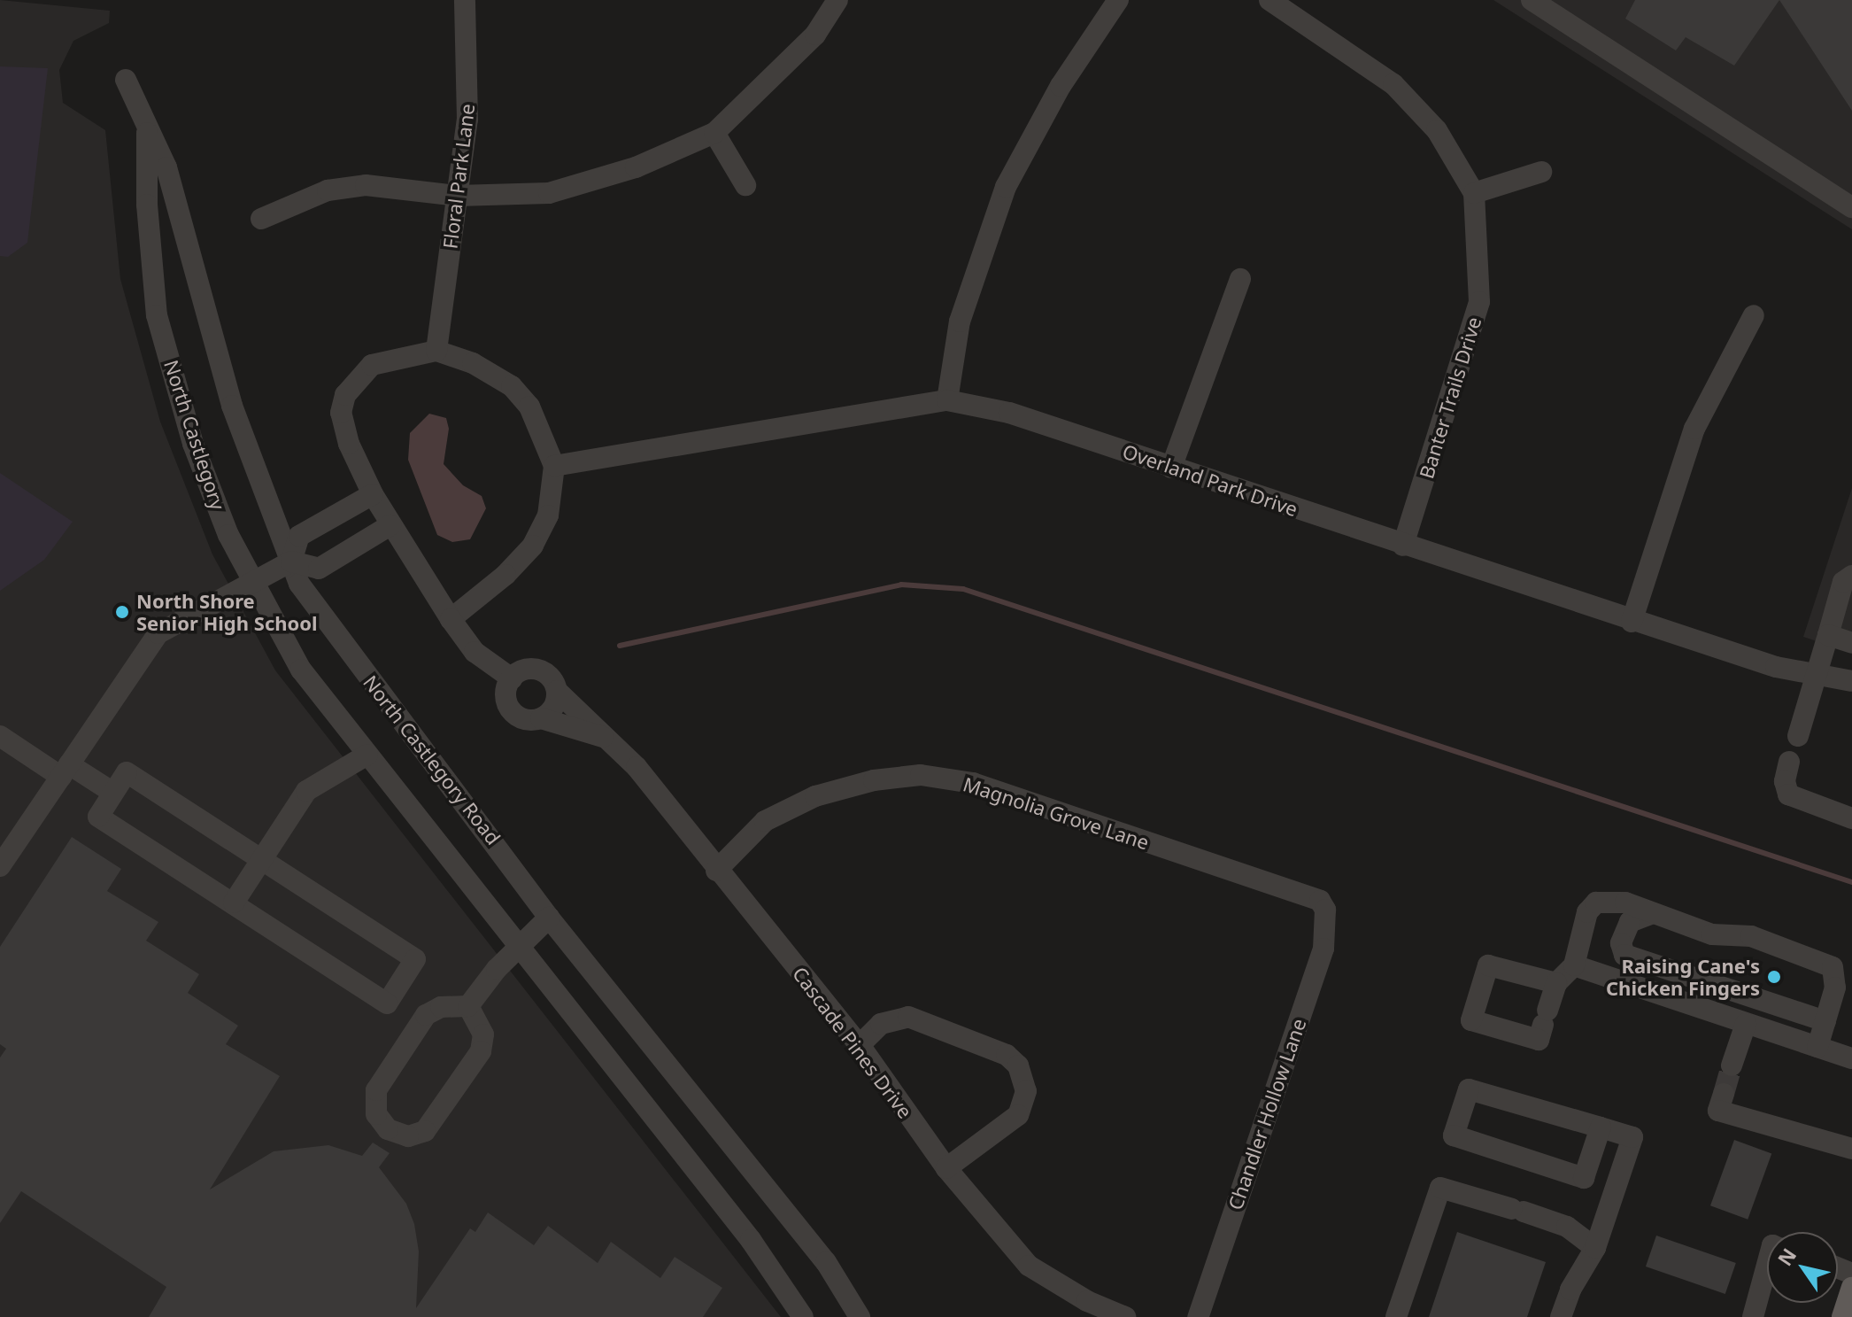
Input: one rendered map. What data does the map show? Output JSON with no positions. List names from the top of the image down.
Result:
{
  "streets": {
    "street": [
      "Floral Park Lane",
      "Banter Trails Drive",
      "North Castlegory",
      "Overland Park Drive",
      "North Castlegory Road",
      "Magnolia Grove Lane",
      "Cascade Pines Drive",
      "Chandler Hollow Lane"
    ]
  },
  "crossings": [
    ["Floral Park Lane", "Overland Park Drive"],
    ["Banter Trails Drive", "Overland Park Drive"],
    ["North Castlegory", "North Castlegory Road"],
    ["Magnolia Grove Lane", "Cascade Pines Drive"],
    ["Magnolia Grove Lane", "Chandler Hollow Lane"]
  ],
  "places": ["North Shore Senior High School", "Raising Cane's Chicken Fingers"],
  "north": "top left"
}
